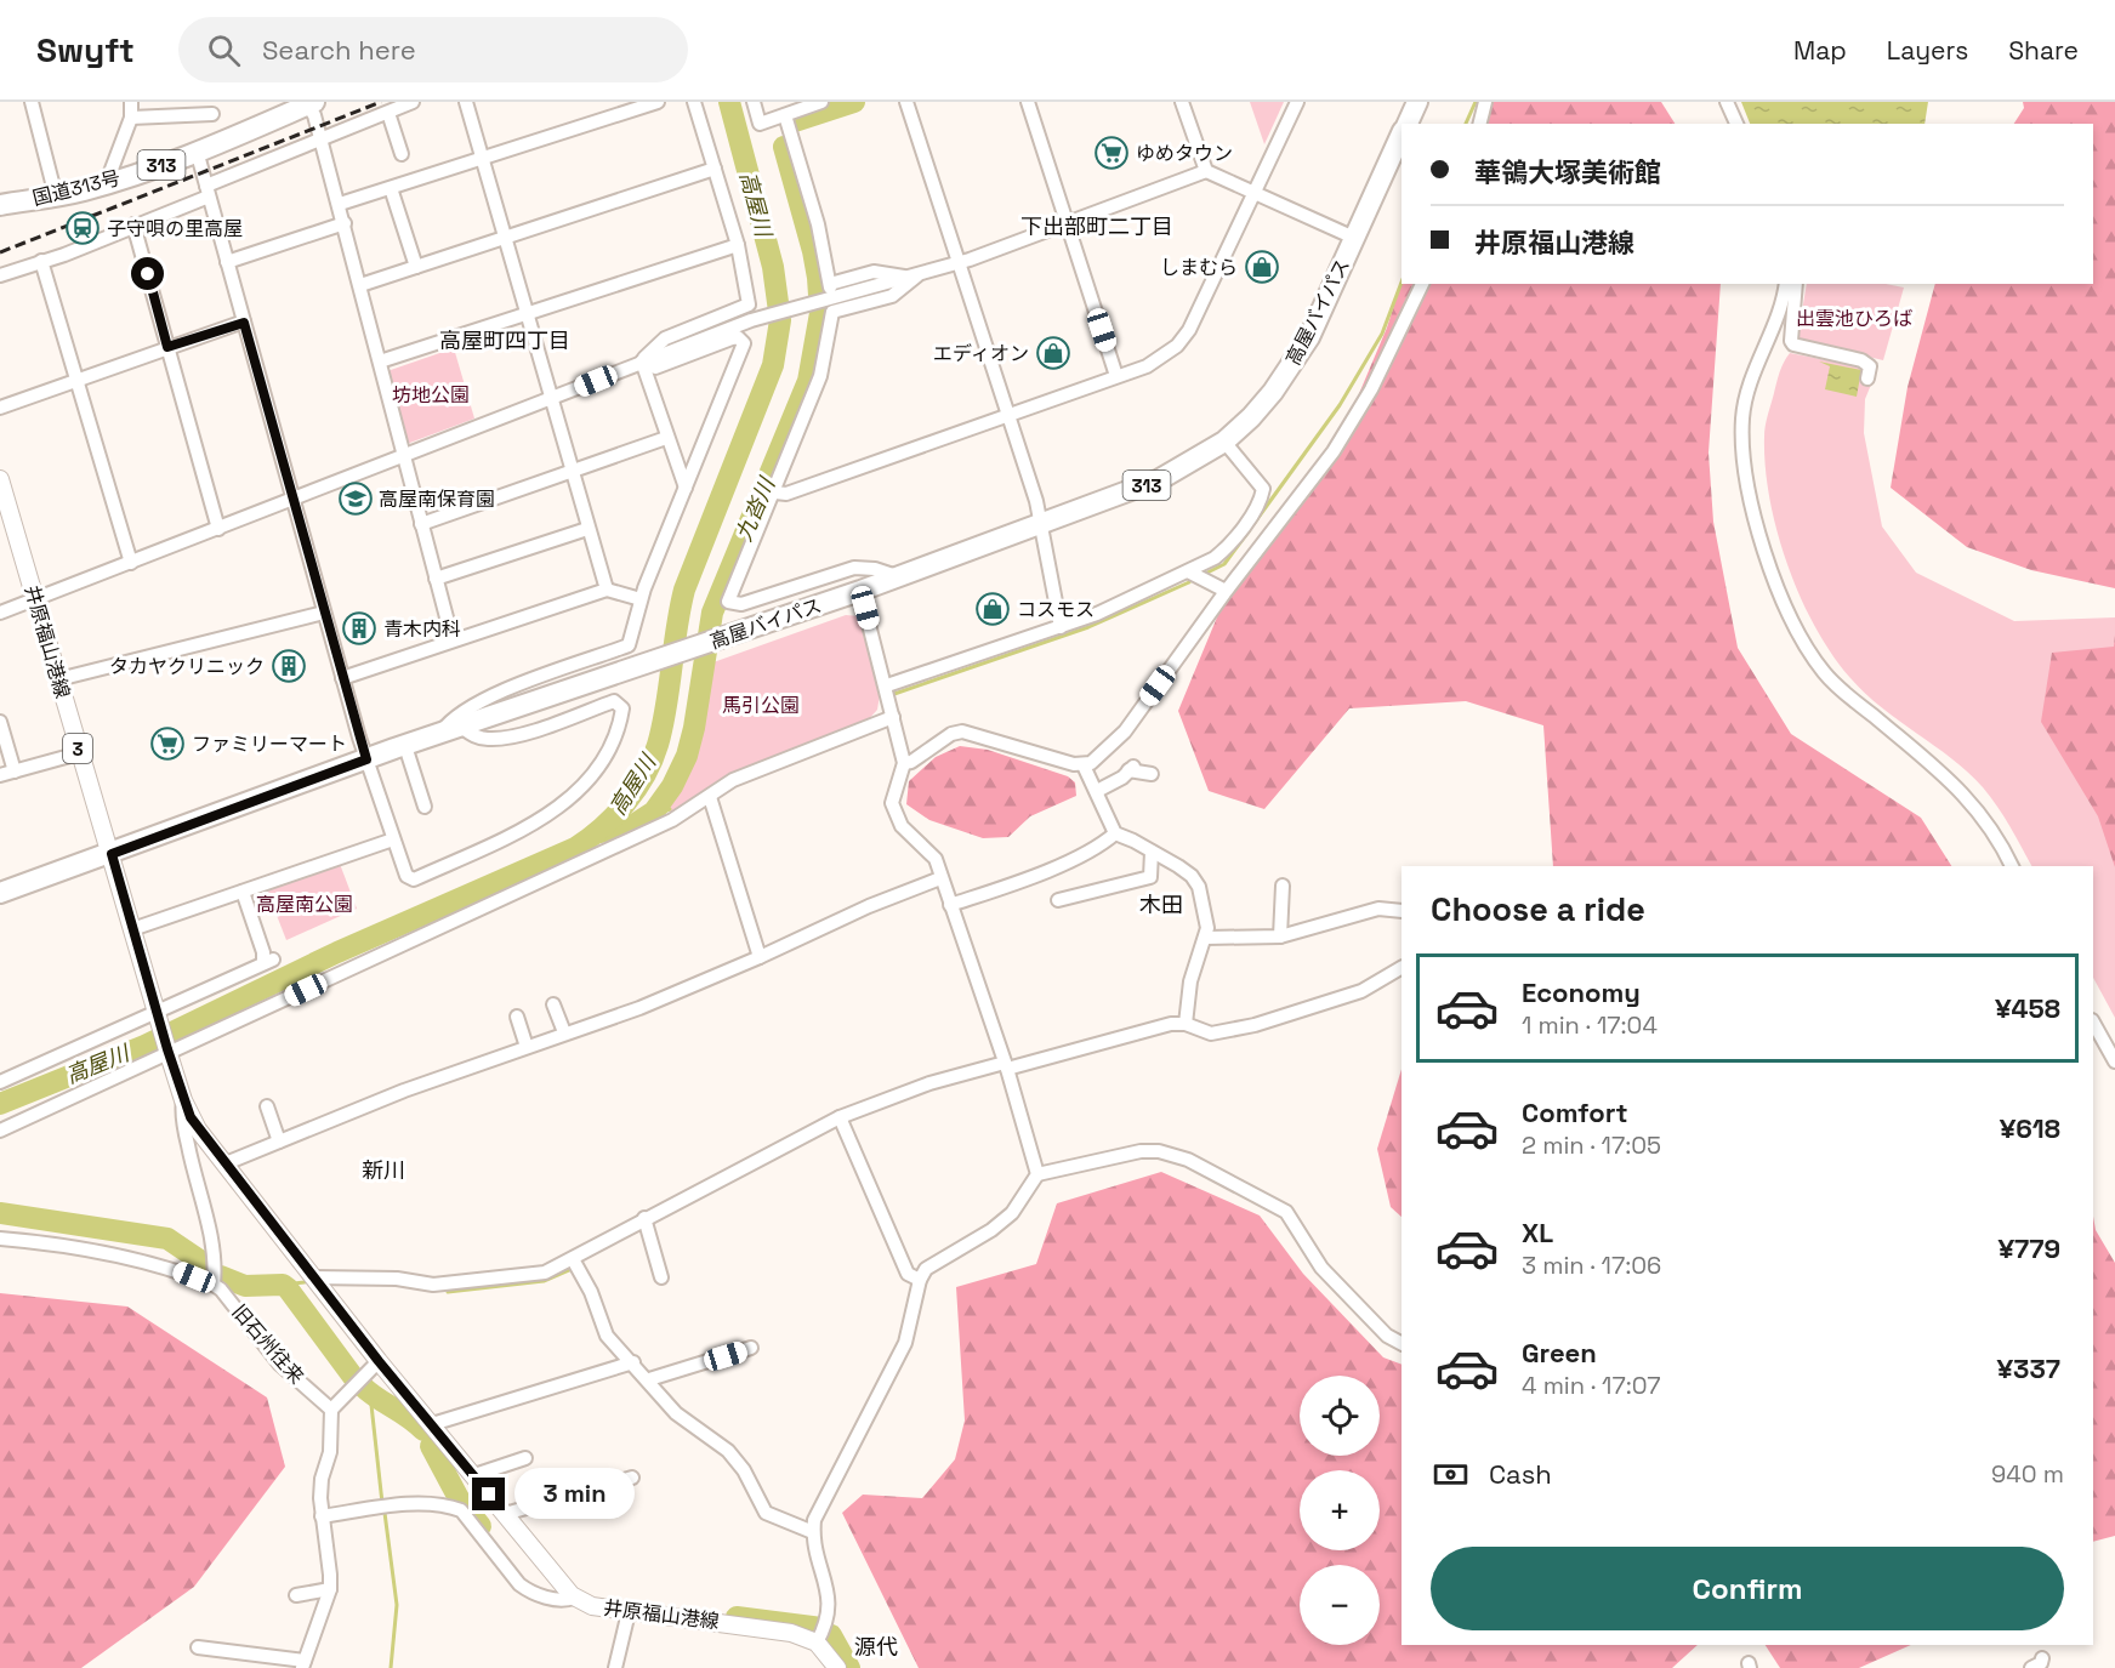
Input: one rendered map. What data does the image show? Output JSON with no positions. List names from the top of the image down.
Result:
{
  "streets": {
    "highway": ["313", "国道313号", "高屋バイパス"],
    "main road": ["井原福山港線", "3"],
    "street": ["旧石州往来"]
  },
  "crossings": [
    ["高屋バイパス", "井原福山港線"]
  ],
  "districts": [
    "下出部町二丁目",
    "高屋町四丁目",
    "木田",
    "新川",
    "源代"
  ],
  "water": ["高屋川", "九沓川"],
  "parks": [
    "出雲池ひろば",
    "坊地公園",
    "馬引公園",
    "高屋南公園"
  ],
  "places": {
    "supermarket": ["ゆめタウン", "ファミリーマート"],
    "station": ["子守唄の里高屋"],
    "shop": ["しまむら", "エディオン", "コスモス"],
    "school or university": ["高屋南保育園"],
    "building": ["青木内科", "タカヤクリニック"]
  },
  "page": {
    "header": "Swyft",
    "search": "Search here",
    "nav": ["Map", "Layers", "Share"],
    "banner": ["華鴒大塚美術館", "井原福山港線"],
    "heading": "Choose a ride",
    "list": [
      {
        "name": "Economy",
        "note": "1 min · 17:04",
        "value": "¥458"
      },
      {
        "name": "Comfort",
        "note": "2 min · 17:05",
        "value": "¥618"
      },
      {
        "name": "XL",
        "note": "3 min · 17:06",
        "value": "¥779"
      },
      {
        "name": "Green",
        "note": "4 min · 17:07",
        "value": "¥337"
      }
    ],
    "map_buttons": ["+", "−"],
    "pay": ["Cash", "940 m"],
    "bubble": "3 min",
    "buttons": "Confirm"
  }
}
